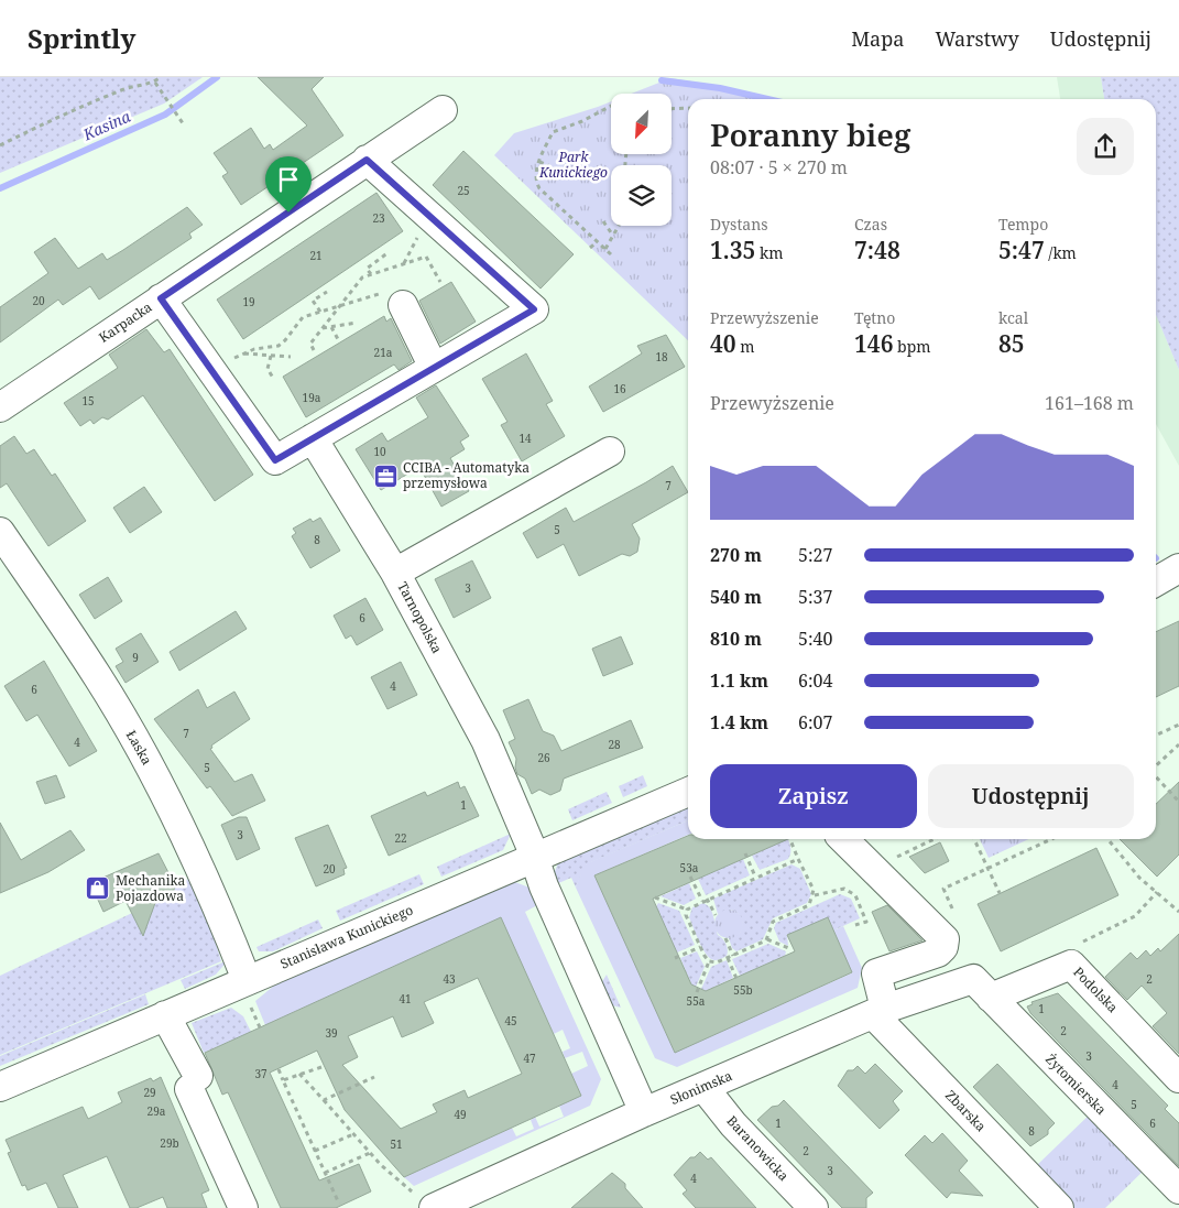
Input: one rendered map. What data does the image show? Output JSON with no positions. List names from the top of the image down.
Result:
{
  "streets": {
    "street": [
      "Karpacka",
      "Tarnopolska",
      "Łaska",
      "Stanisława Kunickiego",
      "Podolska",
      "Żytomierska",
      "Słonimska",
      "Zbarska",
      "Baranowicka"
    ]
  },
  "crossings": [
    ["Tarnopolska", "Stanisława Kunickiego"],
    ["Tarnopolska", "Słonimska"],
    ["Łaska", "Stanisława Kunickiego"],
    ["Podolska", "Żytomierska"],
    ["Podolska", "Słonimska"],
    ["Żytomierska", "Słonimska"],
    ["Słonimska", "Zbarska"],
    ["Słonimska", "Baranowicka"]
  ],
  "water": ["Kasina"],
  "parks": ["Park Kunickiego"],
  "places": {
    "office": ["CCIBA - Automatyka przemysłowa"],
    "shop": ["Mechanika Pojazdowa"]
  },
  "house_numbers": [
    "25",
    "23",
    "21",
    "20",
    "19",
    "21a",
    "18",
    "16",
    "19a",
    "15",
    "14",
    "10",
    "7",
    "5",
    "8",
    "3",
    "6",
    "9",
    "4",
    "6",
    "7",
    "4",
    "28",
    "26",
    "5",
    "1",
    "3",
    "22",
    "53a",
    "20",
    "43",
    "2",
    "55b",
    "41",
    "55a",
    "1",
    "45",
    "2",
    "39",
    "3",
    "47",
    "37",
    "4",
    "29",
    "5",
    "29a",
    "49",
    "1",
    "6",
    "8",
    "29b",
    "51",
    "2",
    "3",
    "4"
  ],
  "north": "bottom left",
  "page": {
    "header": "Sprintly",
    "nav": ["Mapa", "Warstwy", "Udostępnij"],
    "heading": ["Poranny bieg", "08:07 · 5 × 270 m"],
    "stats": [
      ["Dystans", "1.35 km"],
      ["Czas", "7:48"],
      ["Tempo", "5:47 /km"],
      ["Przewyższenie", "40 m"],
      ["Tętno", "146 bpm"],
      ["kcal", "85"]
    ],
    "chart": ["Przewyższenie", "161–168 m"],
    "list": [
      {
        "name": "270 m",
        "note": "5:27"
      },
      {
        "name": "540 m",
        "note": "5:37"
      },
      {
        "name": "810 m",
        "note": "5:40"
      },
      {
        "name": "1.1 km",
        "note": "6:04"
      },
      {
        "name": "1.4 km",
        "note": "6:07"
      }
    ],
    "buttons": ["Zapisz", "Udostępnij"]
  }
}
